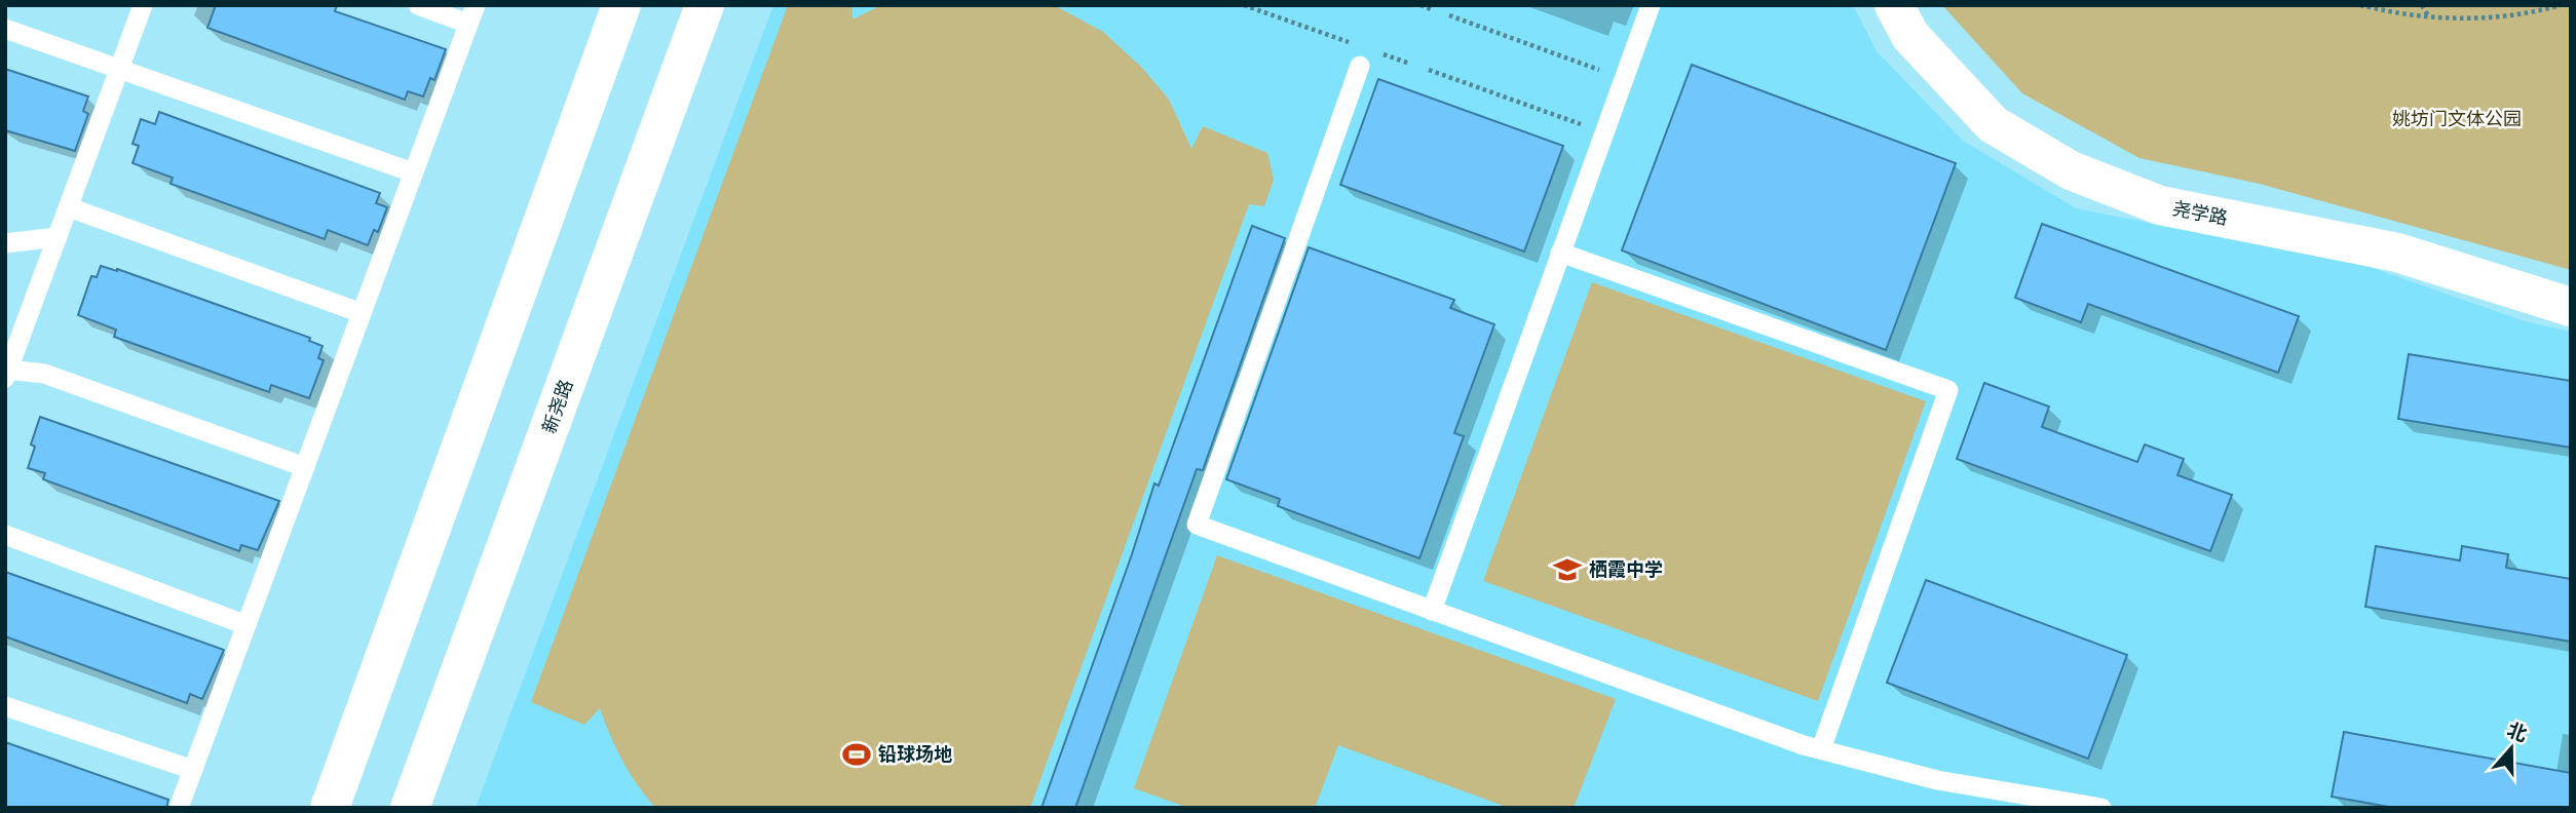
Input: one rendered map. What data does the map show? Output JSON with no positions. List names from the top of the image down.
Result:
{
  "streets": {
    "main road": ["尧学路", "新尧路"]
  },
  "parks": ["姚坊门文体公园"],
  "places": {
    "school or university": ["栖霞中学"],
    "sports": ["铅球场地"]
  },
  "north": "top"
}
